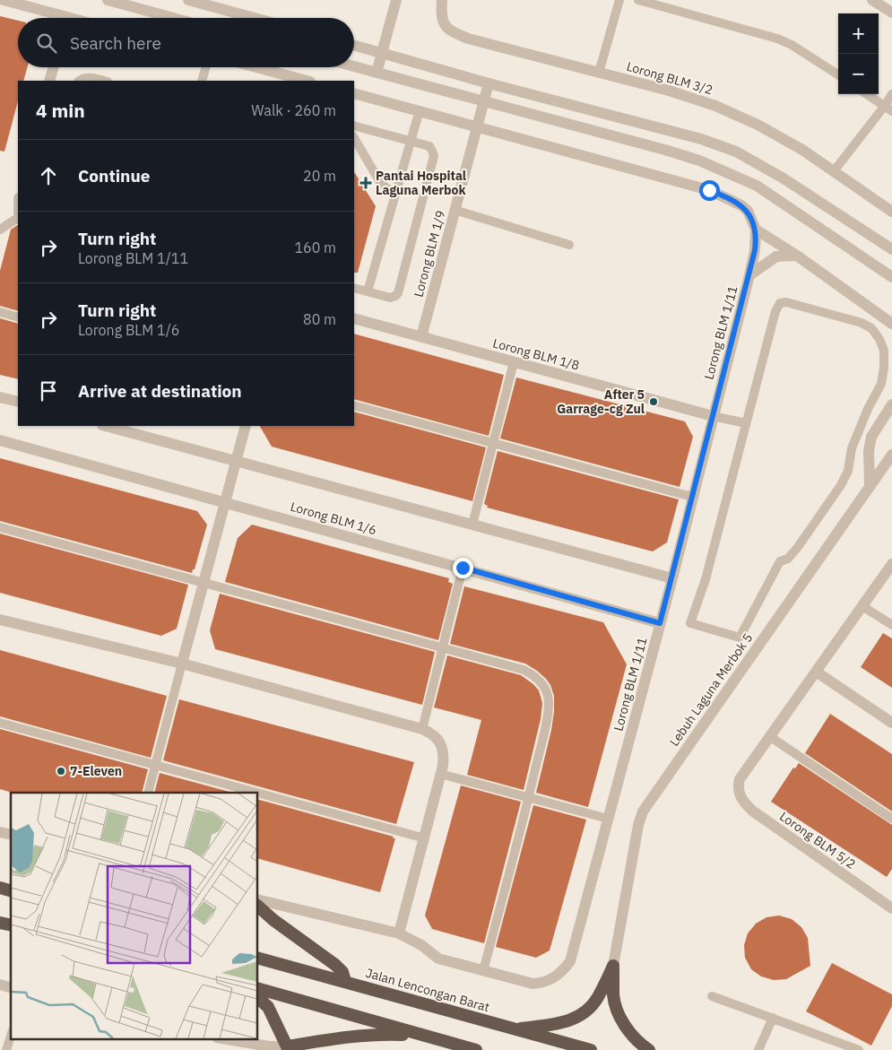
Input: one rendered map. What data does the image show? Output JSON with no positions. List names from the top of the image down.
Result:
{
  "streets": {
    "highway": ["Jalan Lencongan Barat"],
    "street": [
      "Lorong BLM 3/2",
      "Lorong BLM 1/9",
      "Lorong BLM 1/11",
      "Lorong BLM 1/8",
      "Lorong BLM 1/6",
      "Lebuh Laguna Merbok 5",
      "Lorong BLM 5/2"
    ]
  },
  "crossings": [
    ["Lorong BLM 1/9", "Lorong BLM 1/8"],
    ["Lorong BLM 1/11", "Lorong BLM 1/8"],
    ["Lorong BLM 1/11", "Lorong BLM 1/6"]
  ],
  "places": {
    "health": ["Pantai Hospital Laguna Merbok"],
    "other": ["After 5 Garrage-cg Zul", "7-Eleven"]
  },
  "page": {
    "map_buttons": ["+", "−"],
    "search": "Search here",
    "heading": ["4 min", "Walk · 260 m"],
    "list": [
      ["Continue", "20 m"],
      ["Turn right", "Lorong BLM 1/11", "160 m"],
      ["Turn right", "Lorong BLM 1/6", "80 m"],
      "Arrive at destination"
    ]
  }
}
